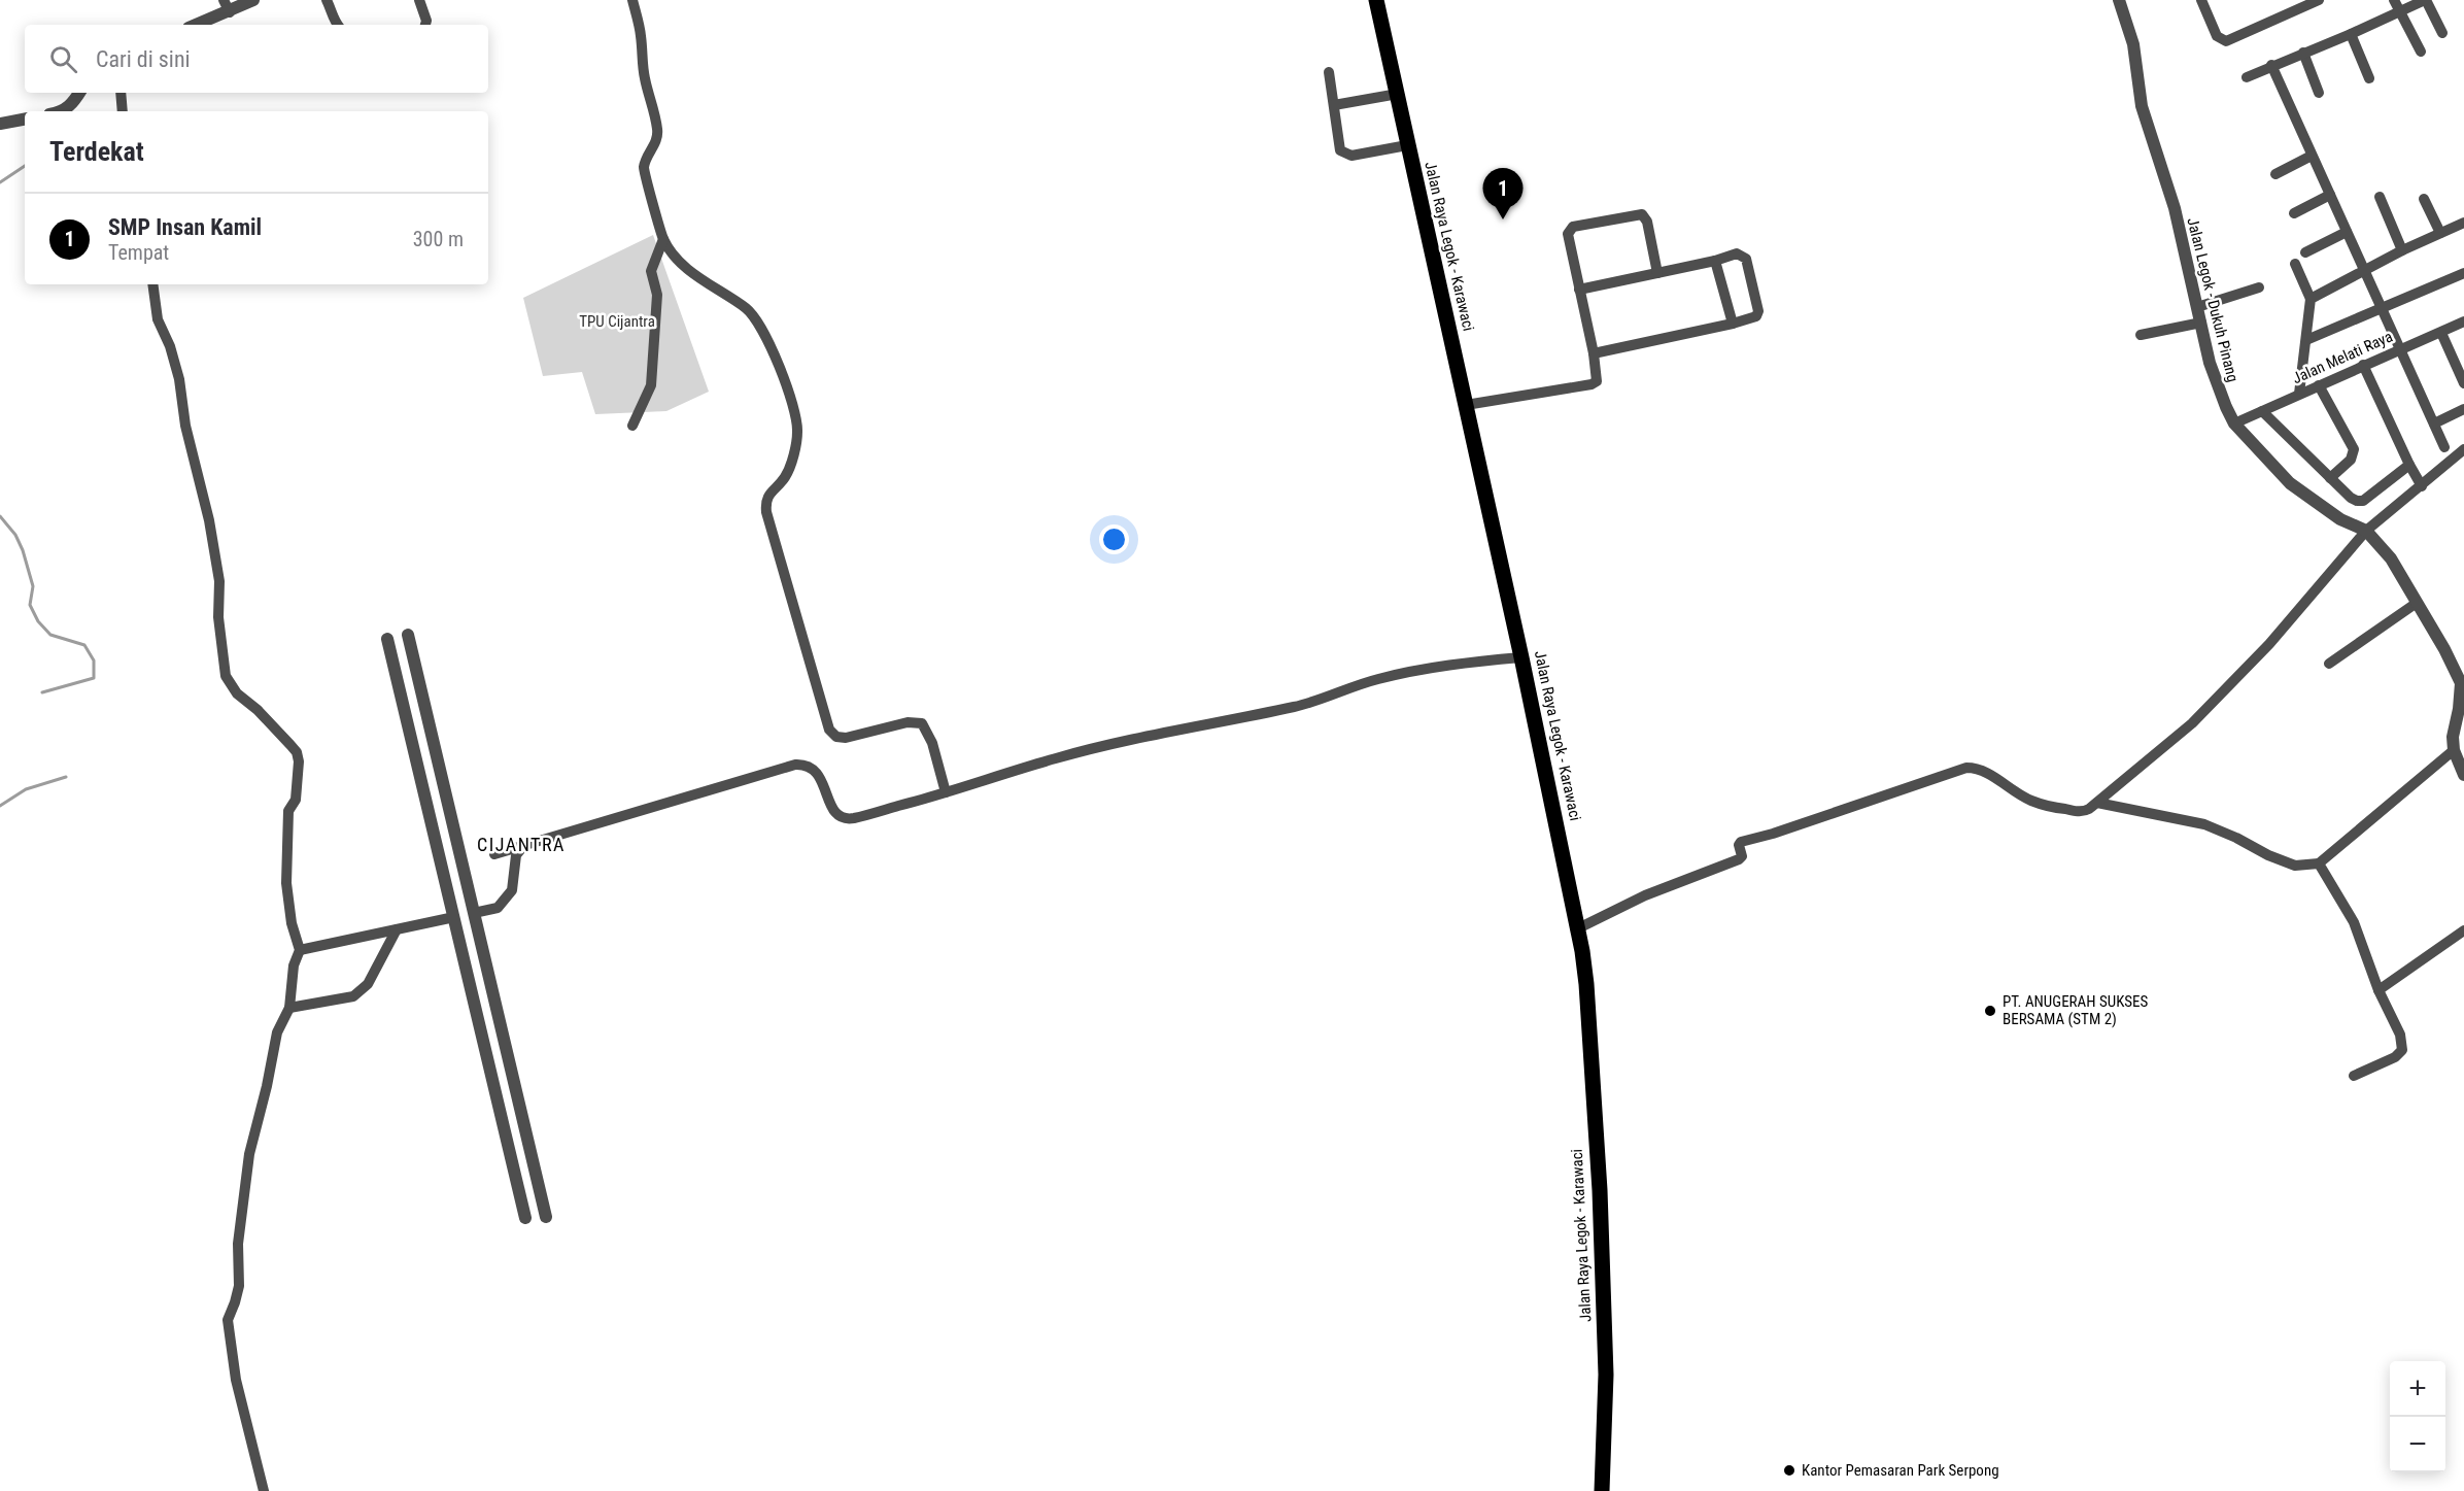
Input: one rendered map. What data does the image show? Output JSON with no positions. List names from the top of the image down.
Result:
{
  "streets": {
    "main road": ["Jalan Raya Legok - Karawaci"],
    "street": ["Jalan Legok - Dukuh Pinang", "Jalan Melati Raya"]
  },
  "crossings": [
    ["Jalan Legok - Dukuh Pinang", "Jalan Melati Raya"]
  ],
  "districts": ["CIJANTRA"],
  "parks": ["TPU Cijantra"],
  "places": ["PT. ANUGERAH SUKSES BERSAMA (STM 2)", "Kantor Pemasaran Park Serpong"],
  "page": {
    "search": "Cari di sini",
    "heading": "Terdekat",
    "pins": "1",
    "list": [
      {
        "mark": "1",
        "name": "SMP Insan Kamil",
        "note": "Tempat",
        "value": "300 m"
      }
    ],
    "map_buttons": ["+", "−"]
  }
}
